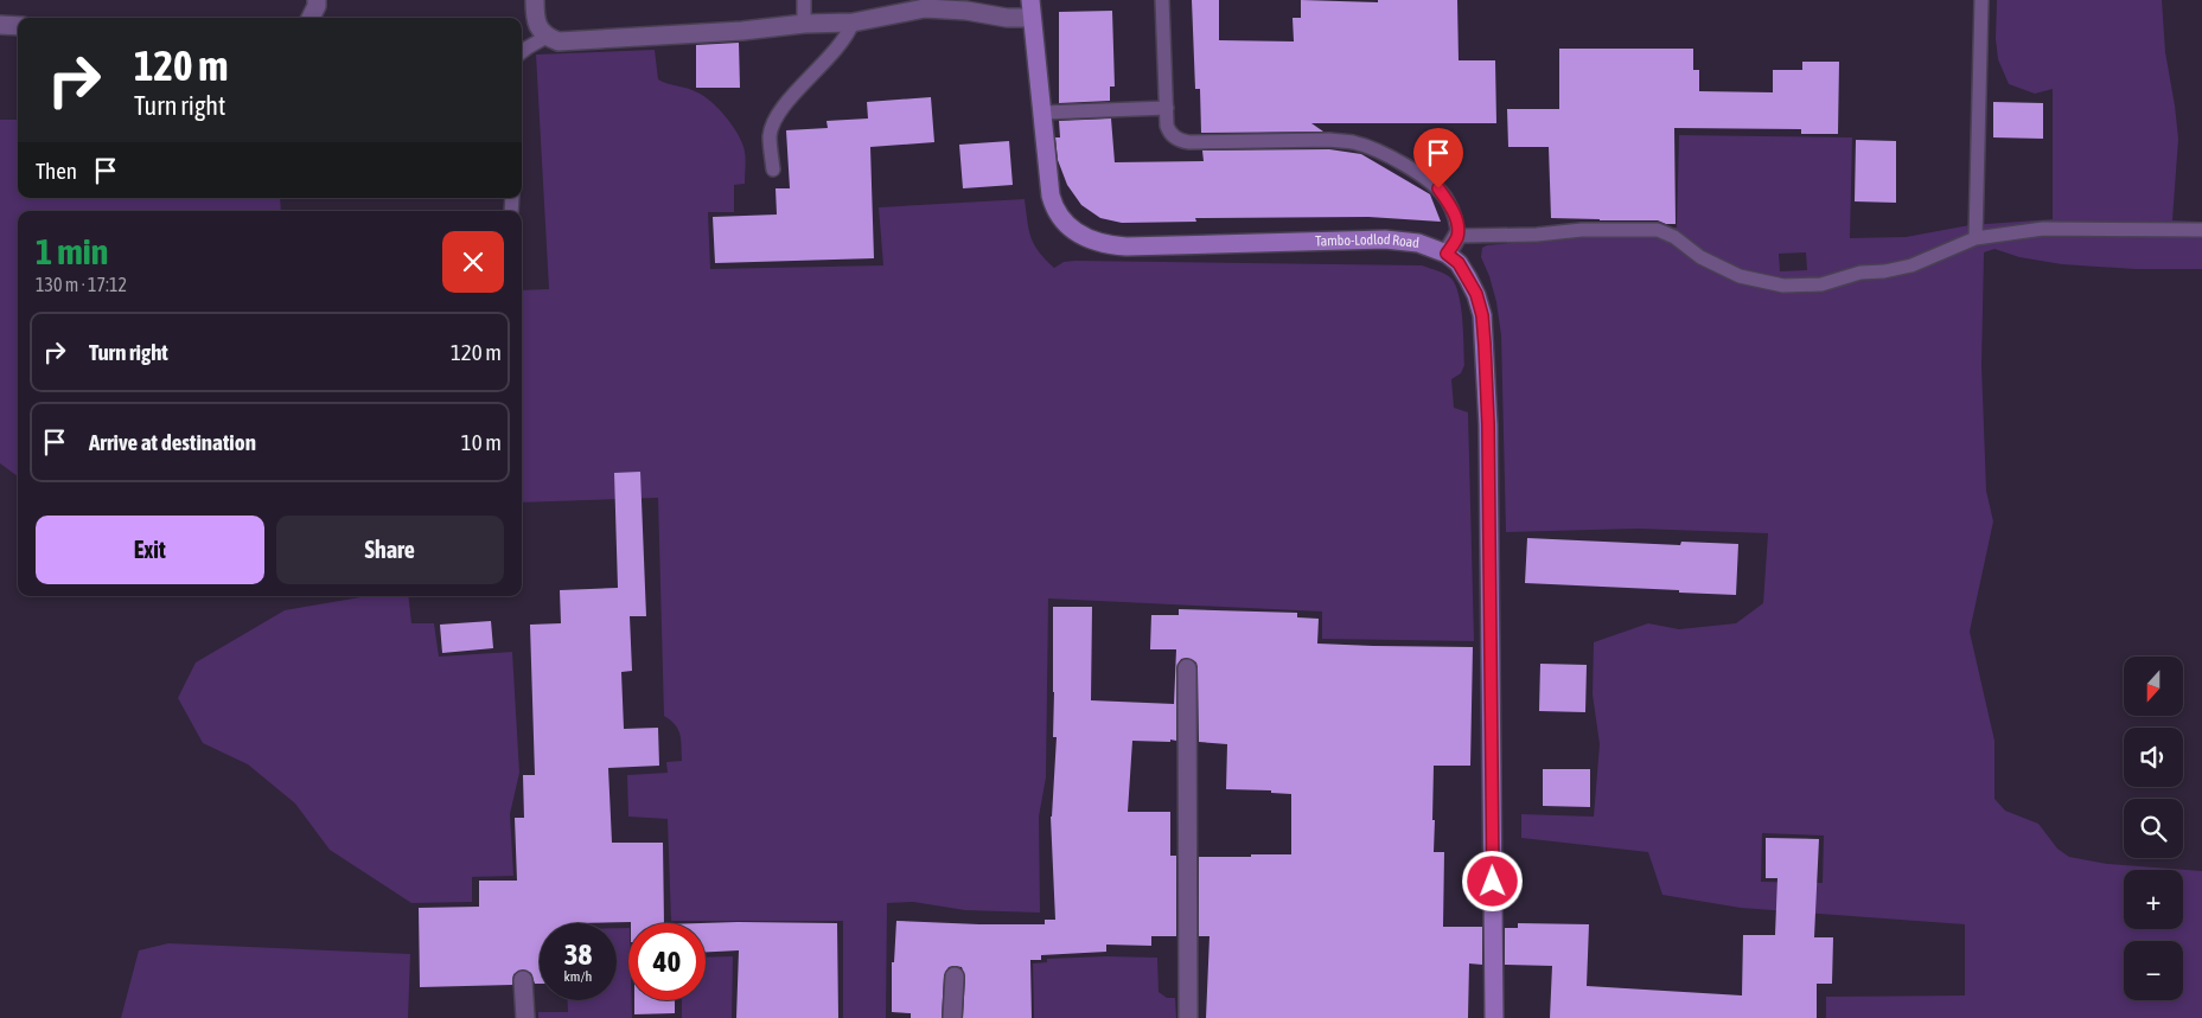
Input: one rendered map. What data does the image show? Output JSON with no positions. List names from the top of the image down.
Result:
{
  "streets": {
    "street": ["Tambo-Lodlod Road"]
  },
  "north": "bottom",
  "page": {
    "turn": ["120 m", "Turn right"],
    "then": "Then",
    "heading": ["1 min", "130 m · 17:12"],
    "list": [
      {
        "name": "Turn right",
        "value": "120 m"
      },
      {
        "name": "Arrive at destination",
        "value": "10 m"
      }
    ],
    "buttons": ["Exit", "Share"],
    "map_buttons": ["+", "−"],
    "speed": "38 km/h",
    "limit": "40"
  }
}
